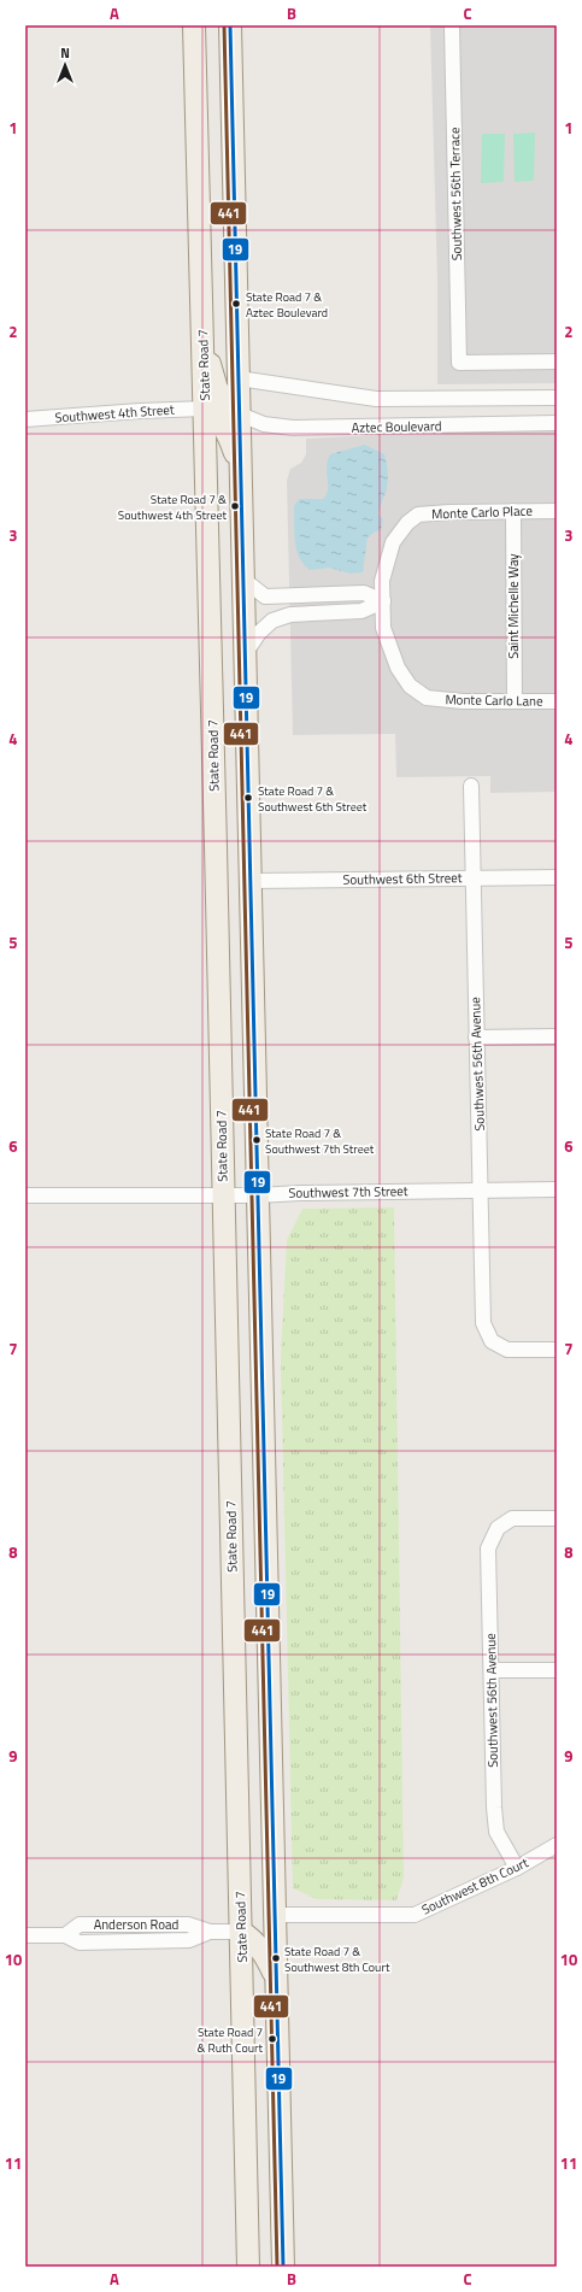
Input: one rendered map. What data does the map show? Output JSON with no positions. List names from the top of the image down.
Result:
{
  "streets": {
    "main road": ["State Road 7"],
    "street": [
      "Southwest 56th Terrace",
      "Southwest 4th Street",
      "Aztec Boulevard",
      "Monte Carlo Place",
      "Saint Michelle Way",
      "Monte Carlo Lane",
      "Southwest 6th Street",
      "Southwest 56th Avenue",
      "Southwest 7th Street",
      "Southwest 8th Court",
      "Anderson Road"
    ]
  },
  "crossings": [
    ["State Road 7", "Southwest 4th Street"],
    ["State Road 7", "Southwest 7th Street"],
    ["State Road 7", "Anderson Road"],
    ["Monte Carlo Place", "Saint Michelle Way"],
    ["Monte Carlo Place", "Monte Carlo Lane"],
    ["Saint Michelle Way", "Monte Carlo Lane"],
    ["Southwest 6th Street", "Southwest 56th Avenue"],
    ["Southwest 56th Avenue", "Southwest 7th Street"],
    ["Southwest 56th Avenue", "Southwest 8th Court"]
  ],
  "places": [
    "State Road 7 & Aztec Boulevard",
    "State Road 7 & Southwest 4th Street",
    "State Road 7 & Southwest 6th Street",
    "State Road 7 & Southwest 7th Street",
    "State Road 7 & Southwest 8th Court",
    "State Road 7 & Ruth Court"
  ],
  "lines": ["transit line 19", "transit line 441"],
  "north": "top",
  "grid": {
    "columns": ["A", "B", "C"],
    "rows": [
      "1",
      "2",
      "3",
      "4",
      "5",
      "6",
      "7",
      "8",
      "9",
      "10",
      "11"
    ]
  }
}
